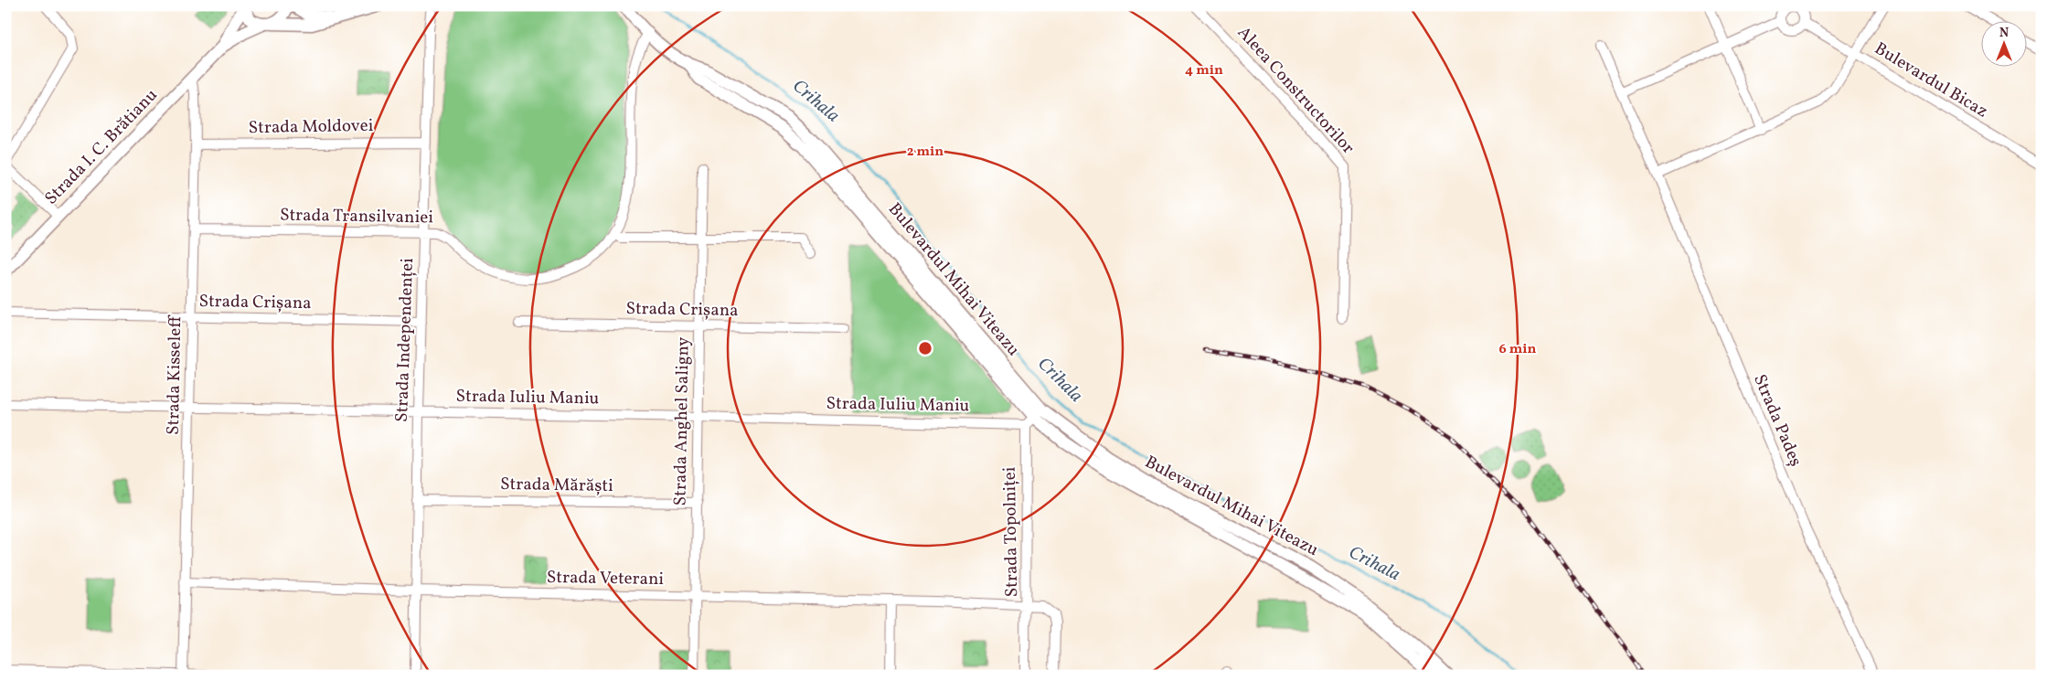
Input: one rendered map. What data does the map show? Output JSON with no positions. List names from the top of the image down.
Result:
{
  "streets": {
    "main road": ["Strada I. C. Brătianu", "Bulevardul Mihai Viteazu"],
    "street": [
      "Bulevardul Bicaz",
      "Aleea Constructorilor",
      "Strada Moldovei",
      "Strada Transilvaniei",
      "Strada Crișana",
      "Strada Independenței",
      "Strada Kisseleff",
      "Strada Iuliu Maniu",
      "Strada Padeș",
      "Strada Anghel Saligny",
      "Strada Mărăști",
      "Strada Topolniței",
      "Strada Veterani"
    ]
  },
  "crossings": [
    ["Strada Moldovei", "Strada Independenței"],
    ["Strada Moldovei", "Strada Kisseleff"],
    ["Strada I. C. Brătianu", "Strada Kisseleff"],
    ["Strada Transilvaniei", "Bulevardul Mihai Viteazu"],
    ["Strada Transilvaniei", "Strada Independenței"],
    ["Strada Transilvaniei", "Strada Kisseleff"],
    ["Bulevardul Mihai Viteazu", "Strada Iuliu Maniu"],
    ["Bulevardul Mihai Viteazu", "Strada Topolniței"],
    ["Strada Crișana", "Strada Independenței"],
    ["Strada Crișana", "Strada Kisseleff"],
    ["Strada Crișana", "Strada Anghel Saligny"],
    ["Strada Independenței", "Strada Iuliu Maniu"],
    ["Strada Independenței", "Strada Mărăști"],
    ["Strada Independenței", "Strada Veterani"],
    ["Strada Kisseleff", "Strada Iuliu Maniu"],
    ["Strada Kisseleff", "Strada Veterani"],
    ["Strada Iuliu Maniu", "Strada Anghel Saligny"],
    ["Strada Iuliu Maniu", "Strada Topolniței"],
    ["Strada Anghel Saligny", "Strada Mărăști"],
    ["Strada Anghel Saligny", "Strada Veterani"],
    ["Strada Topolniței", "Strada Veterani"]
  ],
  "water": ["Crihala"],
  "north": "top",
  "rings": ["4 min", "2 min", "6 min"]
}
